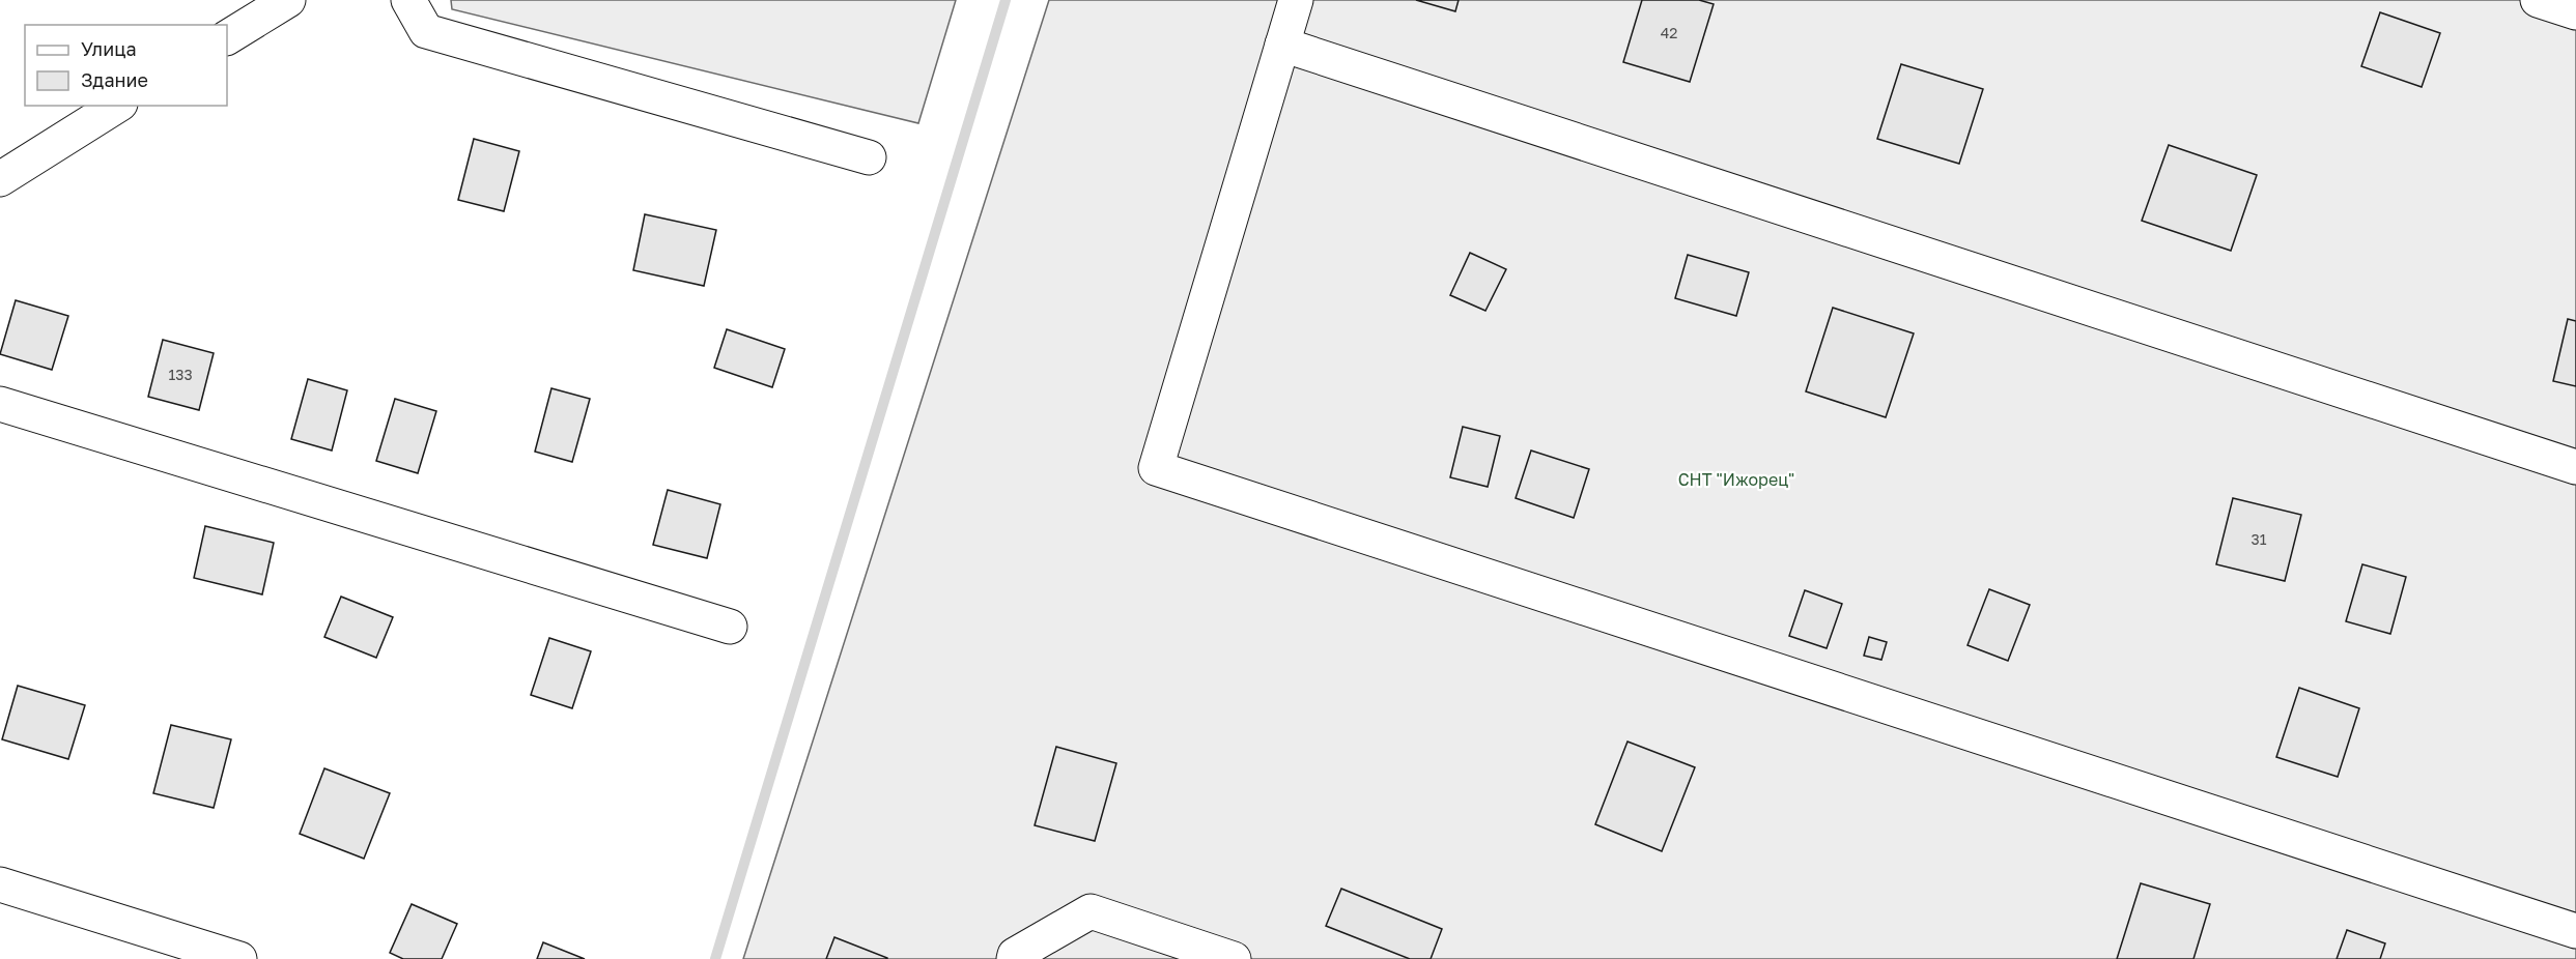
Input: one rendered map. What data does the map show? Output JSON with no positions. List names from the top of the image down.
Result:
{
  "parks": ["СНТ \"Ижорец\""],
  "house_numbers": ["42", "133", "31"],
  "legend": ["Улица", "Здание"]
}
